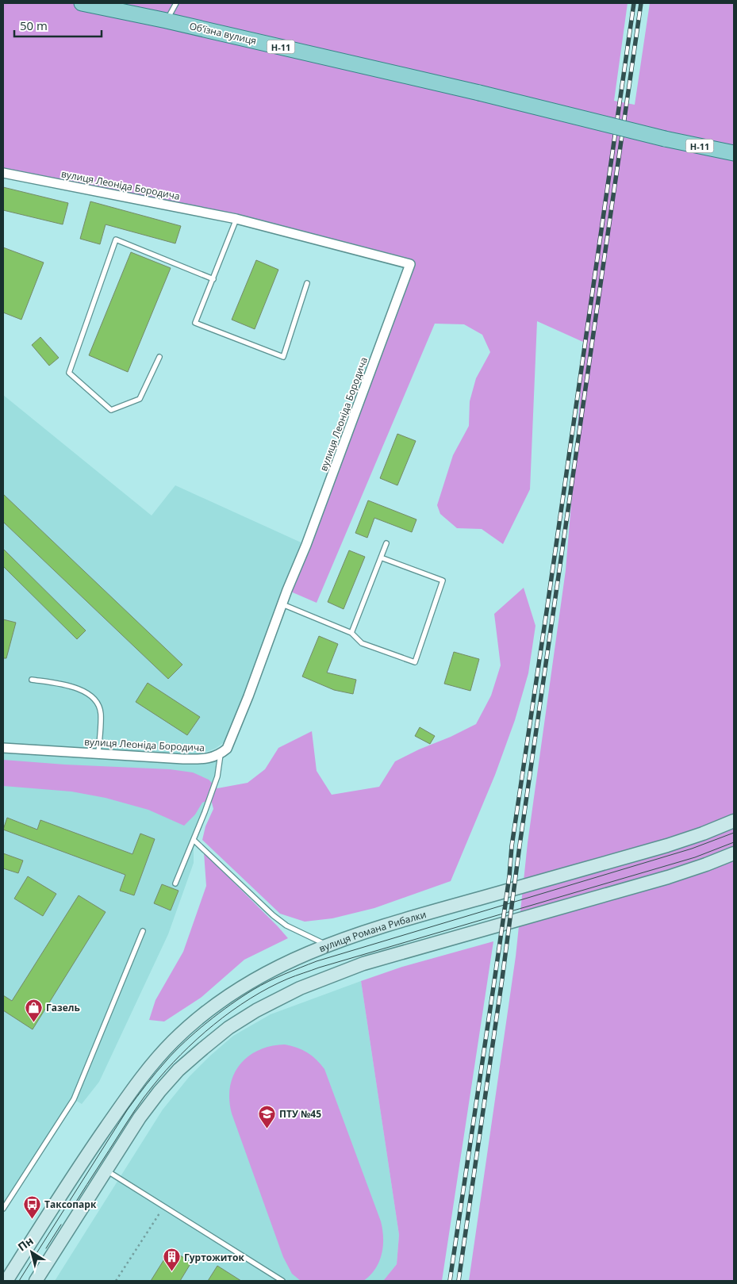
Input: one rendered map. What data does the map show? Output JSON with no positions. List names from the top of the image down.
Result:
{
  "streets": {
    "main road": ["Обʼїзна вулиця", "Н-11", "вулиця Романа Рибалки"],
    "street": ["вулиця Леоніда Бородича"]
  },
  "places": {
    "shop": ["Газель"],
    "school or university": ["ПТУ №45"],
    "bus stop": ["Таксопарк"],
    "building": ["Гуртожиток"]
  },
  "scale_bar": "50 m",
  "north": "top left"
}
